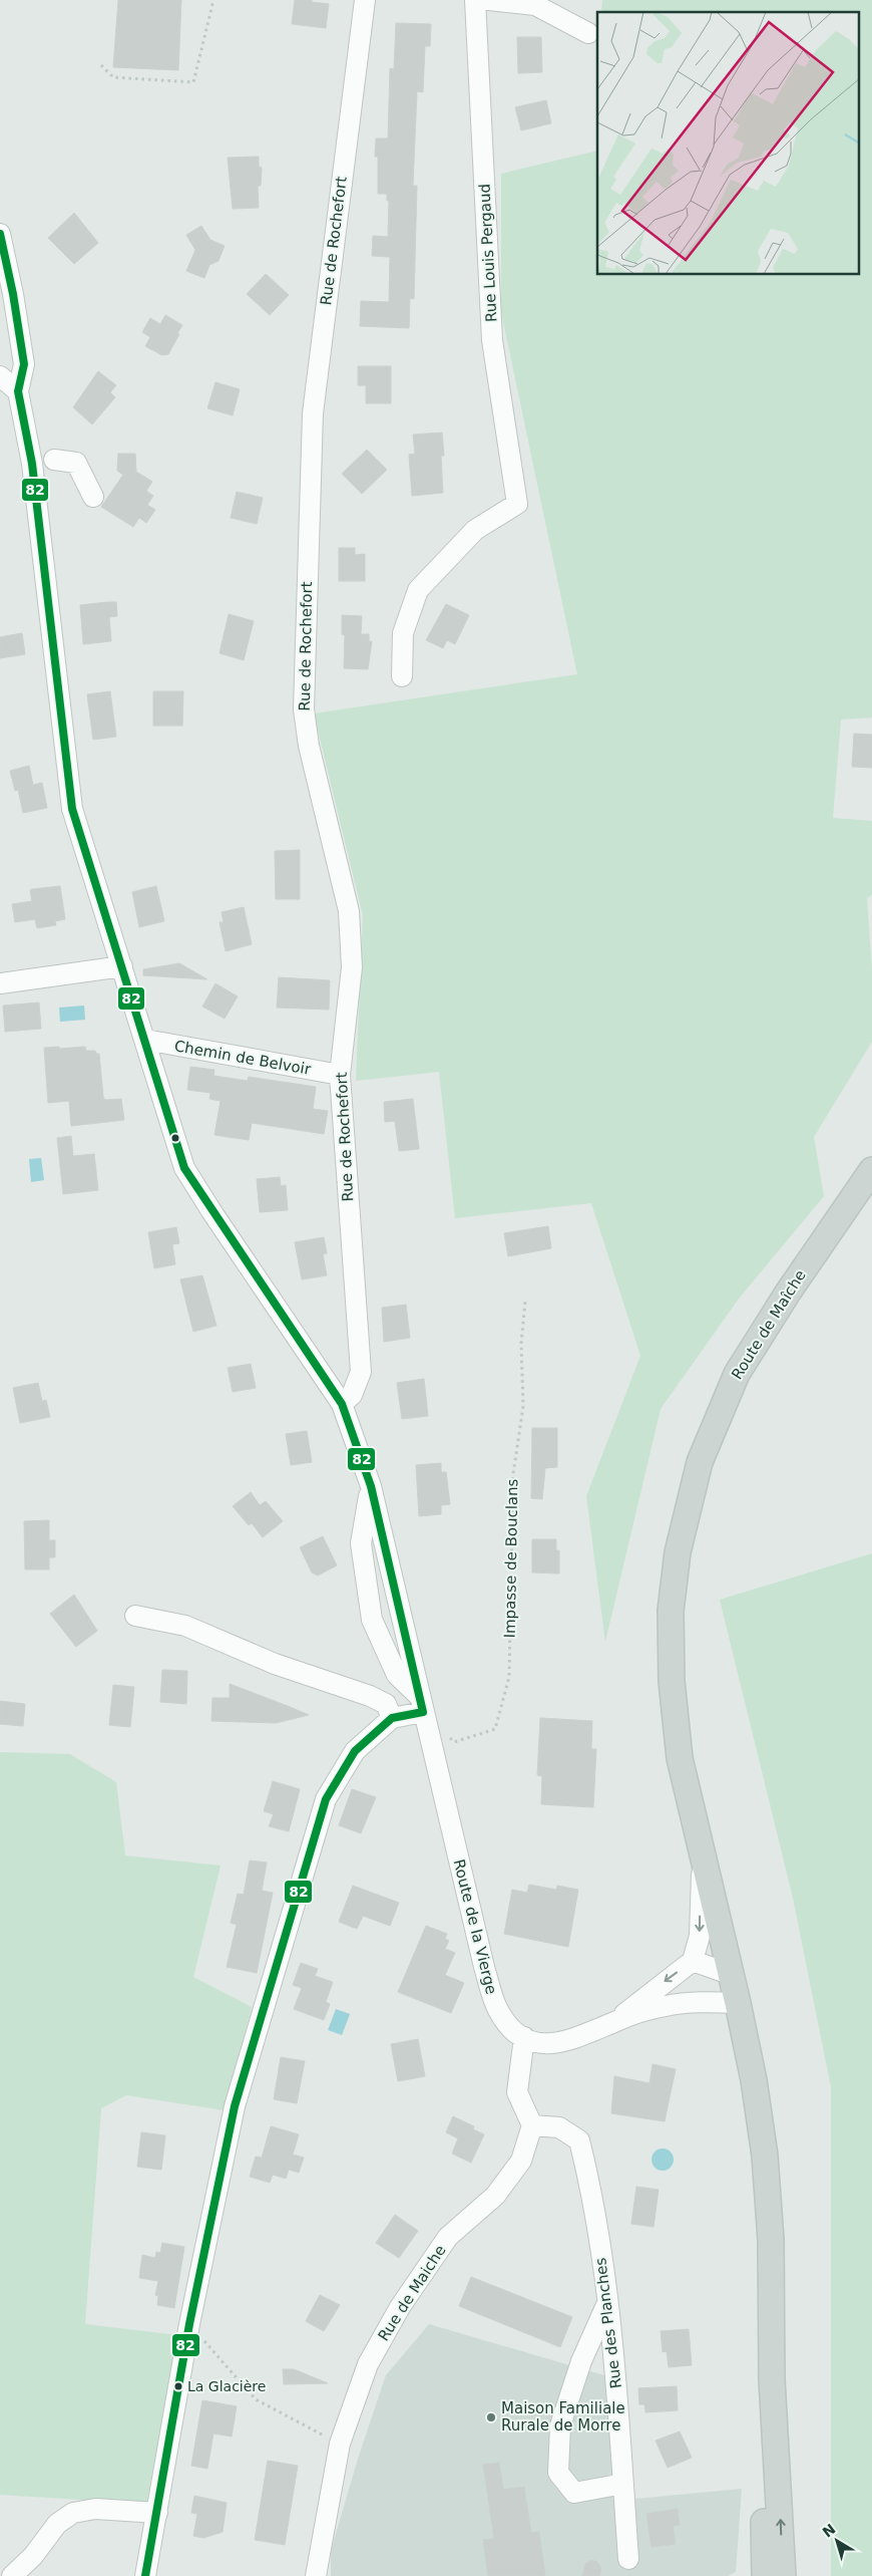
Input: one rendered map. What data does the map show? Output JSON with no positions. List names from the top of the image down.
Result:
{
  "streets": {
    "main road": ["Route de Maîche"],
    "street": [
      "Rue de Rochefort",
      "Rue Louis Pergaud",
      "Chemin de Belvoir",
      "Route de la Vierge",
      "Rue de Maiche",
      "Rue des Planches"
    ],
    "path": ["Impasse de Bouclans"]
  },
  "crossings": [
    ["Rue de Rochefort", "Chemin de Belvoir"],
    ["Rue de Rochefort", "Route de la Vierge"],
    ["Chemin de Belvoir", "Route de la Vierge"],
    ["Rue de Maiche", "Rue des Planches"]
  ],
  "places": ["La Glacière", "Maison Familiale Rurale de Morre"],
  "lines": ["transit line 82"],
  "north": "top left"
}
